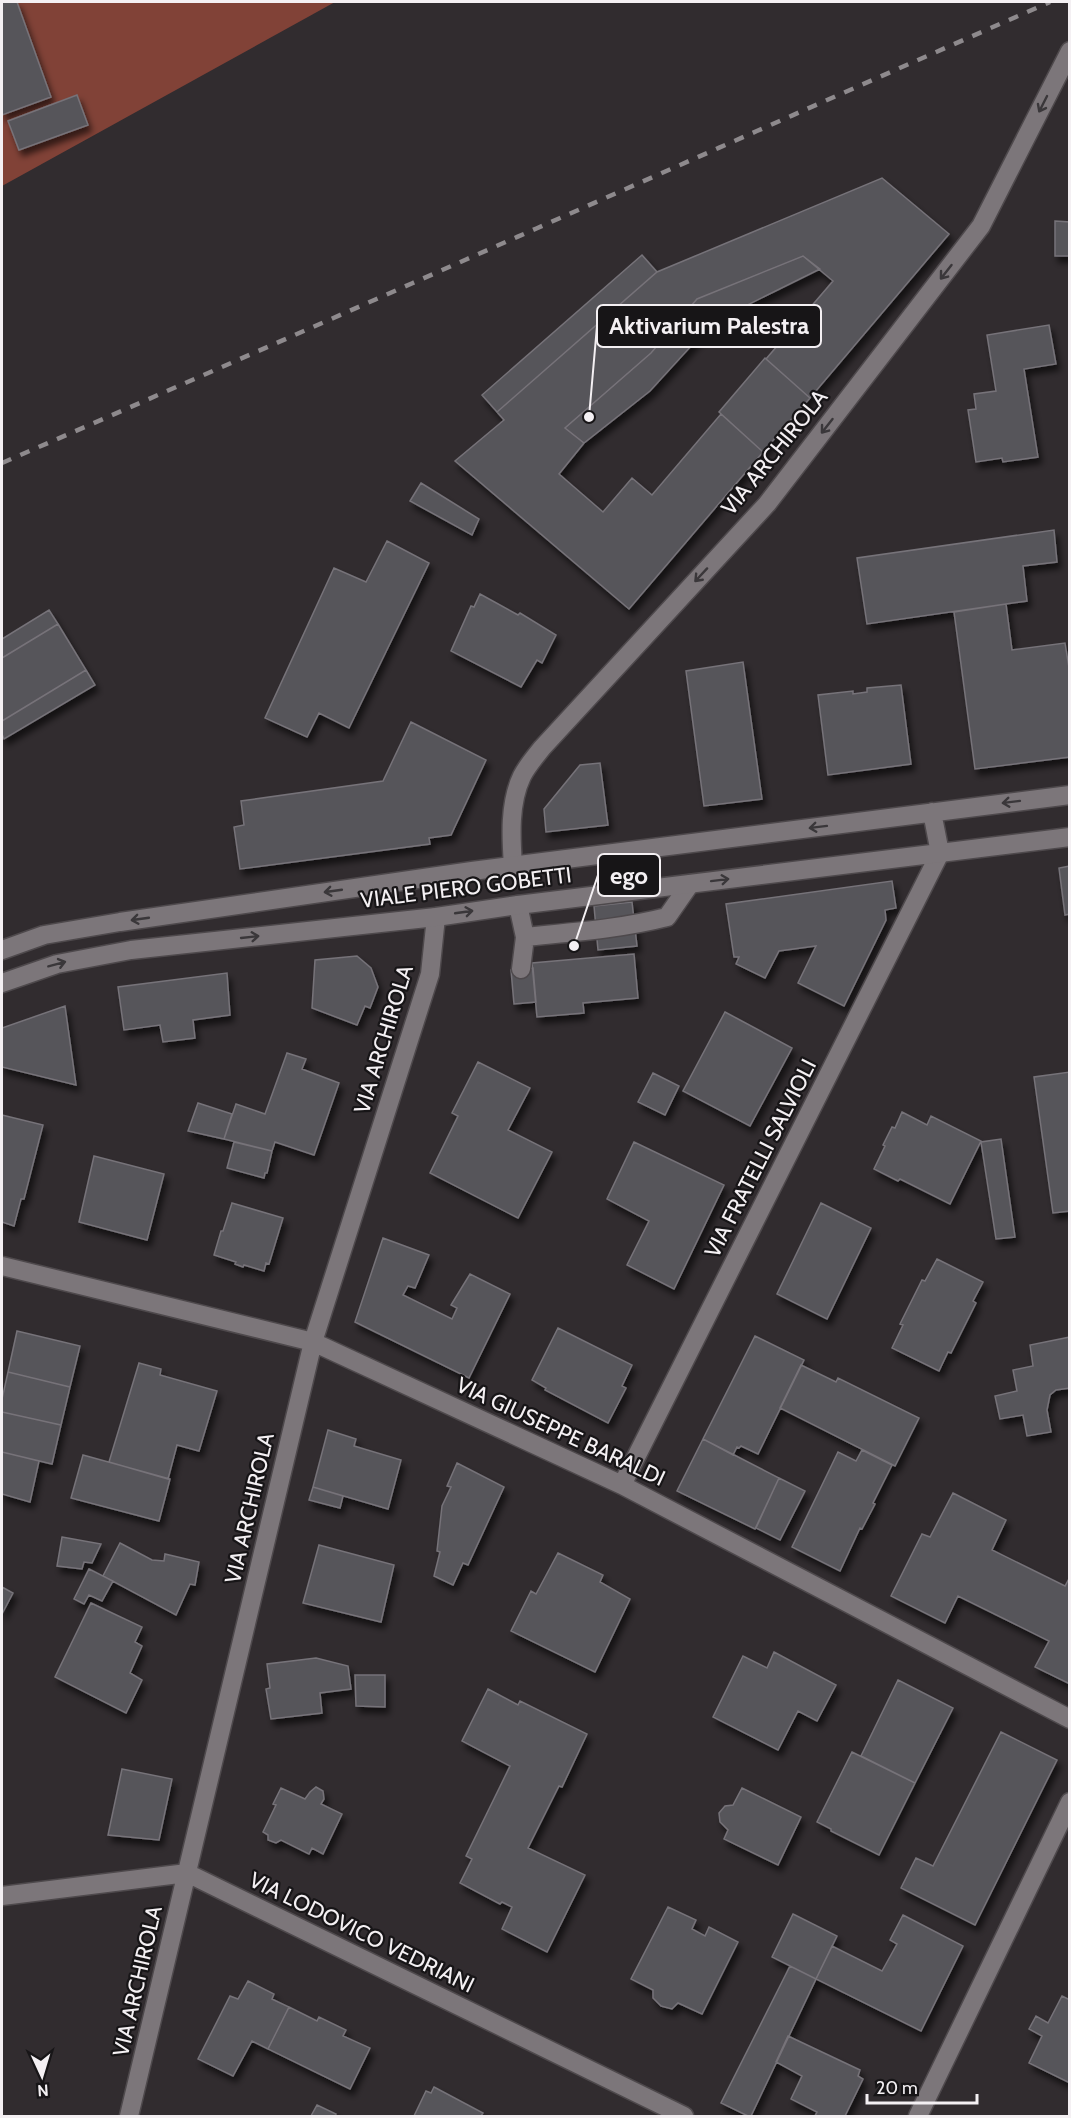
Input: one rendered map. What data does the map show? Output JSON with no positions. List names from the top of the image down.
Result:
{
  "streets": {
    "street": [
      "VIA ARCHIROLA",
      "VIALE PIERO GOBETTI",
      "VIA FRATELLI SALVIOLI",
      "VIA GIUSEPPE BARALDI",
      "VIA LODOVICO VEDRIANI"
    ]
  },
  "crossings": [
    ["VIA ARCHIROLA", "VIALE PIERO GOBETTI"],
    ["VIA ARCHIROLA", "VIA GIUSEPPE BARALDI"],
    ["VIA ARCHIROLA", "VIA LODOVICO VEDRIANI"],
    ["VIALE PIERO GOBETTI", "VIA FRATELLI SALVIOLI"],
    ["VIA FRATELLI SALVIOLI", "VIA GIUSEPPE BARALDI"]
  ],
  "one_way": ["VIA ARCHIROLA"],
  "places": ["Aktivarium Palestra", "ego"],
  "scale_bar": "20 m",
  "north": "bottom"
}
